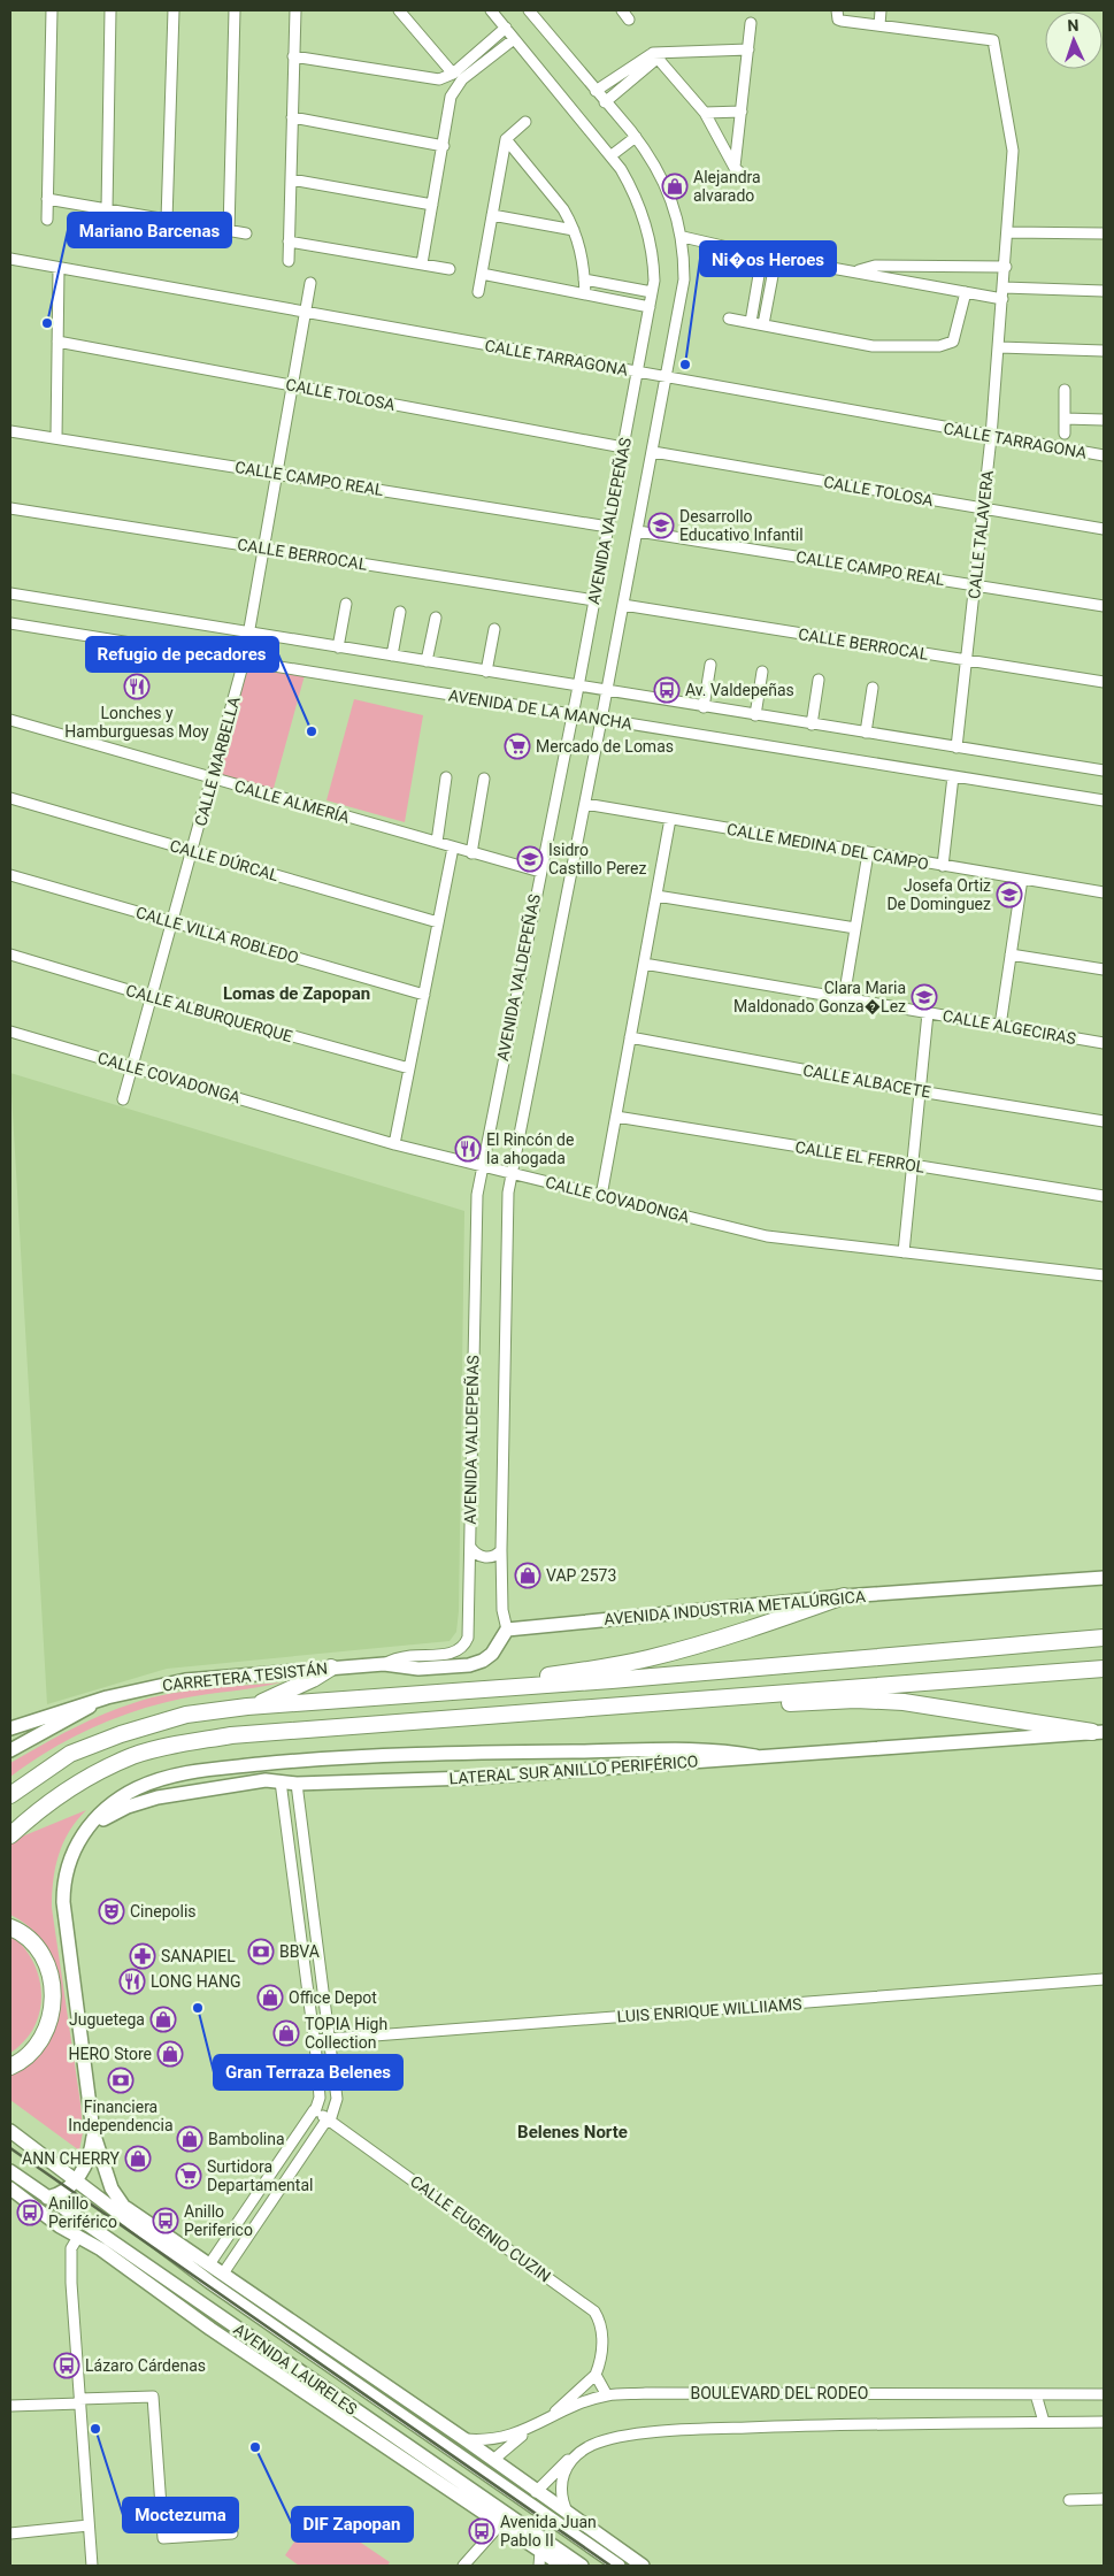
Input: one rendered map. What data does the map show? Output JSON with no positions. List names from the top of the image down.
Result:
{
  "streets": {
    "main road": [
      "AVENIDA INDUSTRIA METALÚRGICA",
      "CARRETERA TESISTÁN",
      "LATERAL SUR ANILLO PERIFÉRICO",
      "AVENIDA LAURELES"
    ],
    "street": [
      "CALLE TARRAGONA",
      "CALLE TOLOSA",
      "CALLE CAMPO REAL",
      "AVENIDA VALDEPEÑAS",
      "CALLE TALAVERA",
      "CALLE BERROCAL",
      "AVENIDA DE LA MANCHA",
      "CALLE MARBELLA",
      "CALLE ALMERÍA",
      "CALLE MEDINA DEL CAMPO",
      "CALLE DÚRCAL",
      "CALLE VILLA ROBLEDO",
      "CALLE ALBURQUERQUE",
      "CALLE ALGECIRAS",
      "CALLE COVADONGA",
      "CALLE ALBACETE",
      "CALLE EL FERROL",
      "LUIS ENRIQUE WILLIIAMS",
      "CALLE EUGENIO CUZIN",
      "BOULEVARD DEL RODEO"
    ]
  },
  "crossings": [
    ["CALLE TARRAGONA", "AVENIDA VALDEPEÑAS"],
    ["CALLE TARRAGONA", "CALLE TALAVERA"],
    ["CALLE TARRAGONA", "CALLE MARBELLA"],
    ["CALLE TOLOSA", "AVENIDA VALDEPEÑAS"],
    ["CALLE TOLOSA", "CALLE TALAVERA"],
    ["CALLE TOLOSA", "CALLE MARBELLA"],
    ["CALLE CAMPO REAL", "AVENIDA VALDEPEÑAS"],
    ["CALLE CAMPO REAL", "CALLE TALAVERA"],
    ["CALLE CAMPO REAL", "CALLE MARBELLA"],
    ["AVENIDA VALDEPEÑAS", "CALLE BERROCAL"],
    ["AVENIDA VALDEPEÑAS", "AVENIDA DE LA MANCHA"],
    ["AVENIDA VALDEPEÑAS", "CALLE ALMERÍA"],
    ["AVENIDA VALDEPEÑAS", "CALLE MEDINA DEL CAMPO"],
    ["AVENIDA VALDEPEÑAS", "CALLE COVADONGA"],
    ["AVENIDA VALDEPEÑAS", "AVENIDA INDUSTRIA METALÚRGICA"],
    ["AVENIDA VALDEPEÑAS", "CARRETERA TESISTÁN"],
    ["CALLE TALAVERA", "CALLE BERROCAL"],
    ["CALLE TALAVERA", "AVENIDA DE LA MANCHA"],
    ["CALLE BERROCAL", "CALLE MARBELLA"],
    ["AVENIDA DE LA MANCHA", "CALLE MARBELLA"],
    ["CALLE MARBELLA", "CALLE ALMERÍA"],
    ["CALLE MARBELLA", "CALLE DÚRCAL"],
    ["CALLE MARBELLA", "CALLE VILLA ROBLEDO"],
    ["CALLE MARBELLA", "CALLE ALBURQUERQUE"],
    ["CALLE MARBELLA", "CALLE COVADONGA"],
    ["AVENIDA LAURELES", "BOULEVARD DEL RODEO"]
  ],
  "districts": ["Lomas de Zapopan", "Belenes Norte"],
  "places": {
    "shop": [
      "Alejandra alvarado",
      "VAP 2573",
      "Office Depot",
      "Juguetega",
      "TOPIA High Collection",
      "HERO Store",
      "Bambolina",
      "ANN CHERRY"
    ],
    "other": [
      "Mariano Barcenas",
      "Ni�os Heroes",
      "Refugio de pecadores",
      "Gran Terraza Belenes",
      "Moctezuma",
      "DIF Zapopan"
    ],
    "school or university": [
      "Desarrollo Educativo Infantil",
      "Isidro Castillo Perez",
      "Josefa Ortiz De Dominguez",
      "Clara Maria Maldonado Gonza�Lez"
    ],
    "restaurant": ["Lonches y Hamburguesas Moy", "El Rincón de la ahogada", "LONG HANG"],
    "bus stop": [
      "Av. Valdepeñas",
      "Anillo Periférico",
      "Anillo Periferico",
      "Lázaro Cárdenas",
      "Avenida Juan Pablo II"
    ],
    "supermarket": ["Mercado de Lomas", "Surtidora Departamental"],
    "theatre": ["Cinepolis"],
    "bank": ["BBVA", "Financiera Independencia"],
    "pharmacy": ["SANAPIEL"]
  },
  "north": "top"
}
